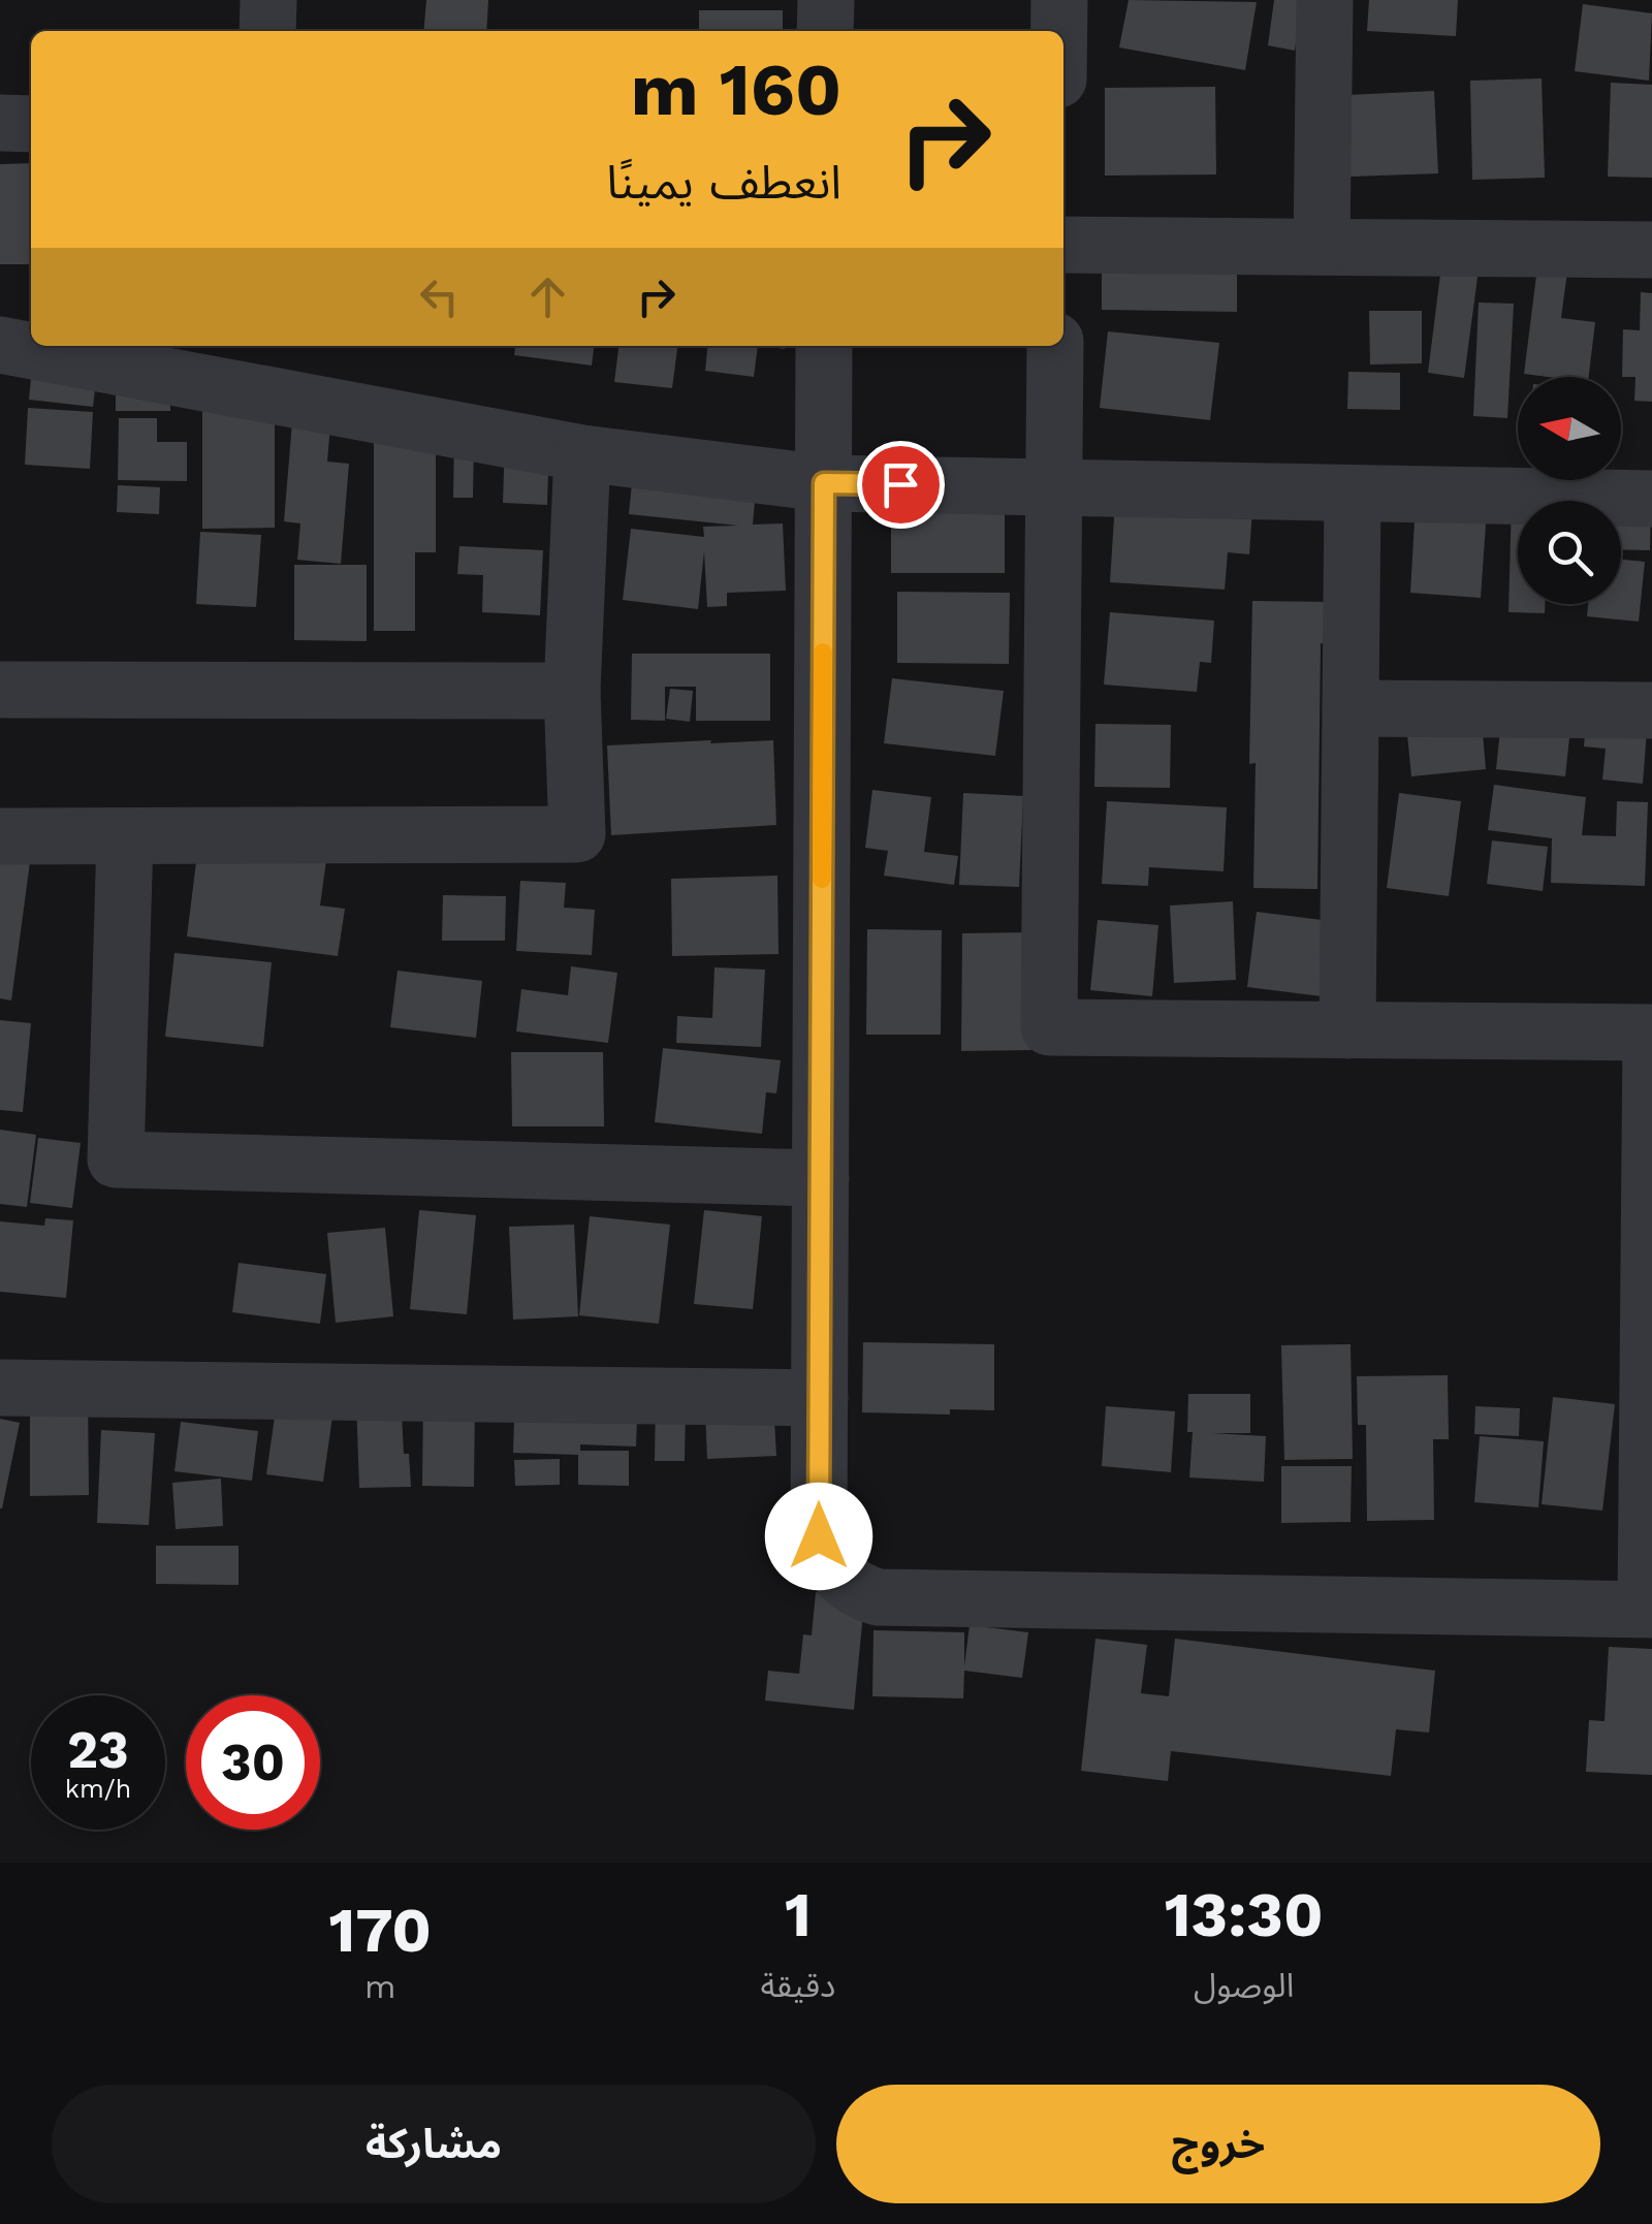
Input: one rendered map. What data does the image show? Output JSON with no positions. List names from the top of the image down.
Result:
{
  "north": "left",
  "page": {
    "turn": ["160 m", "انعطف يمينًا"],
    "speed": "23 km/h",
    "limit": "30",
    "eta": [
      "13:30",
      "الوصول",
      "1",
      "دقيقة",
      "170",
      "m"
    ],
    "buttons": ["خروج", "مشاركة"]
  }
}
